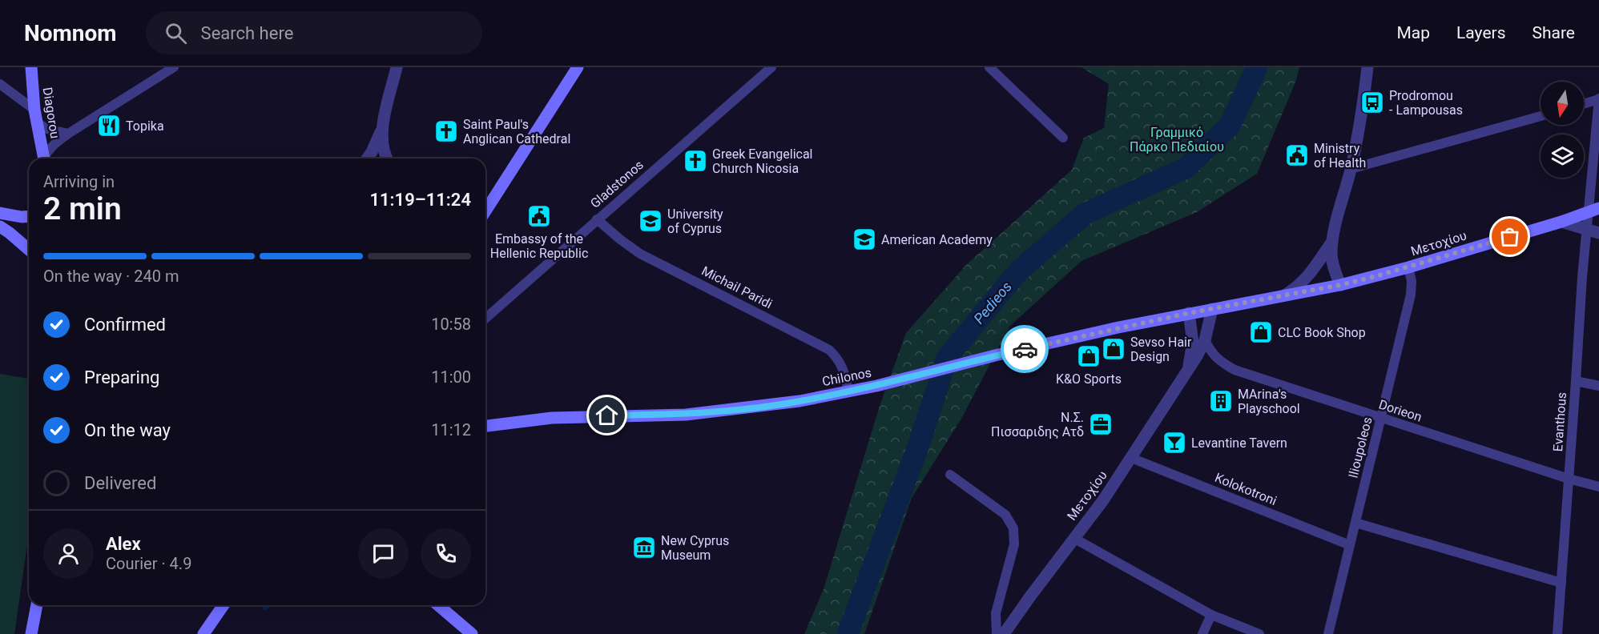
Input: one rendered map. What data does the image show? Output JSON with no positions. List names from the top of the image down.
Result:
{
  "streets": {
    "main road": ["Diagorou", "Μετοχίου", "Chilonos"],
    "street": [
      "Gladstonos",
      "Michail Paridi",
      "Dorieon",
      "Evanthous",
      "Ilioupoleos",
      "Kolokotroni"
    ]
  },
  "crossings": [
    ["Gladstonos", "Michail Paridi"],
    ["Μετοχίου", "Chilonos"],
    ["Μετοχίου", "Dorieon"],
    ["Μετοχίου", "Evanthous"],
    ["Μετοχίου", "Ilioupoleos"],
    ["Μετοχίου", "Kolokotroni"],
    ["Michail Paridi", "Chilonos"],
    ["Dorieon", "Evanthous"],
    ["Dorieon", "Ilioupoleos"],
    ["Ilioupoleos", "Kolokotroni"]
  ],
  "water": ["Pedieos"],
  "parks": ["Γραμμικό Πάρκο Πεδιαίου"],
  "places": {
    "bus stop": ["Prodromou - Lampousas"],
    "restaurant": ["Topika"],
    "church": ["Saint Paul's Anglican Cathedral", "Greek Evangelical Church Nicosia"],
    "public building": ["Ministry of Health", "Embassy of the Hellenic Republic"],
    "school or university": ["University of Cyprus", "American Academy"],
    "shop": ["CLC Book Shop", "Sevso Hair Design", "K&O Sports"],
    "building": ["MArina's Playschool"],
    "office": ["Ν.Σ. Πισσαριδης Ατδ"],
    "bar": ["Levantine Tavern"],
    "museum": ["New Cyprus Museum"]
  },
  "north": "bottom",
  "page": {
    "header": "Nomnom",
    "search": "Search here",
    "nav": ["Map", "Layers", "Share"],
    "heading": ["2 min", "Arriving in", "11:19–11:24"],
    "panel": ["Alex", "Courier · 4.9"],
    "bar": "On the way · 240 m",
    "list": [
      ["Confirmed", "10:58"],
      ["Preparing", "11:00"],
      ["On the way", "11:12"],
      "Delivered"
    ]
  }
}
